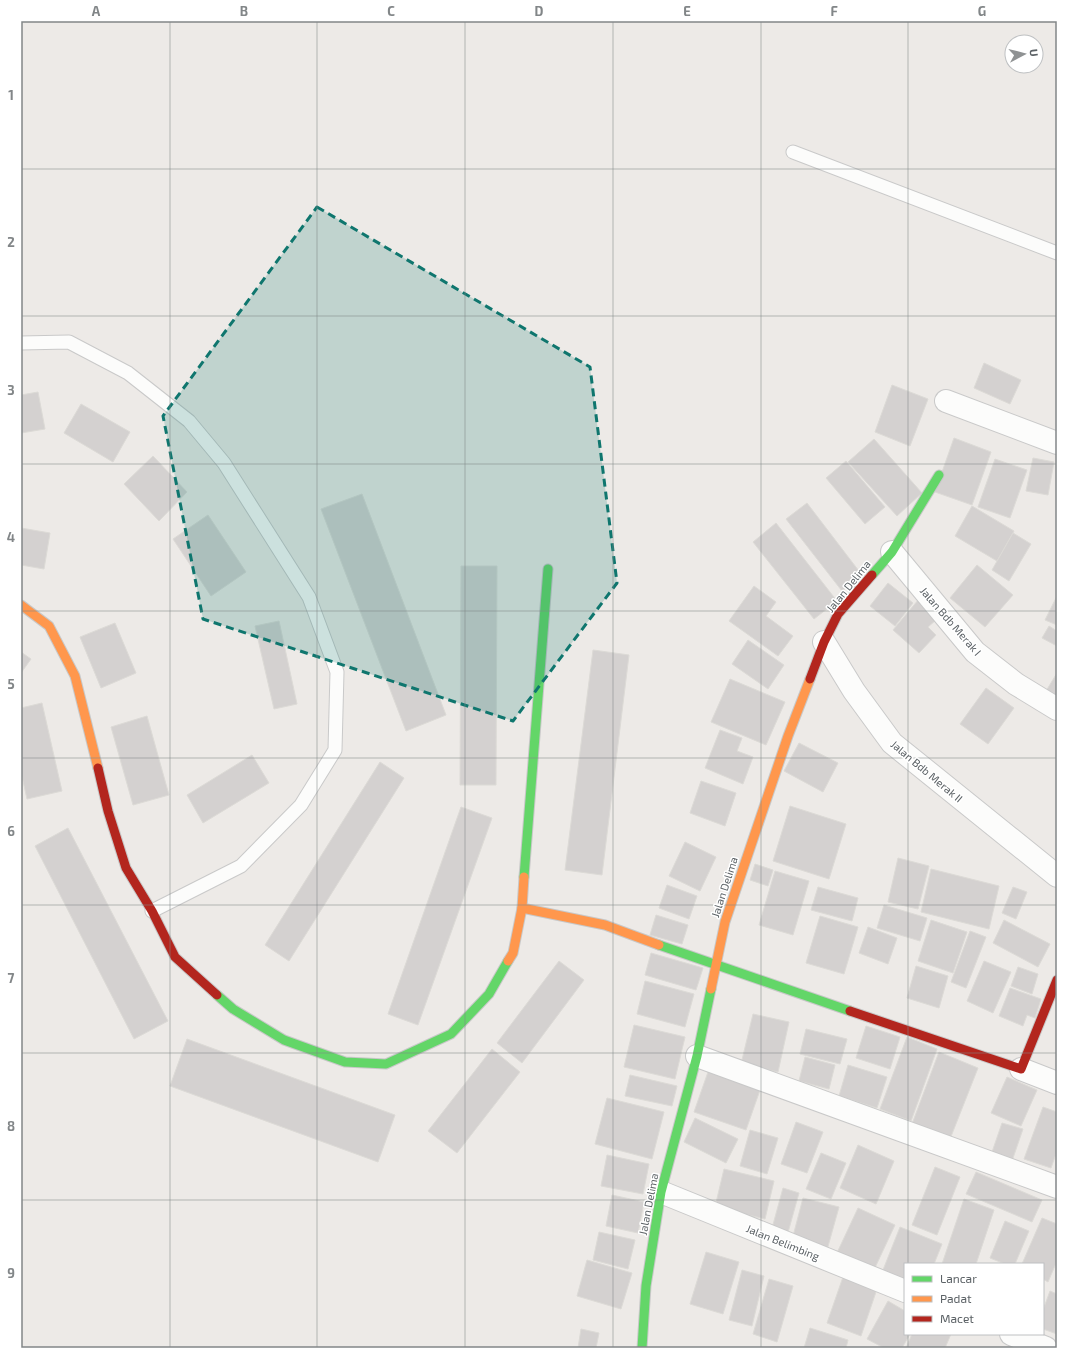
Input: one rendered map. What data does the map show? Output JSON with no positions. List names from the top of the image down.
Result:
{
  "streets": {
    "street": [
      "Jalan Delima",
      "Jalan Bdb Merak I",
      "Jalan Bdb Merak II",
      "Jalan Belimbing"
    ]
  },
  "crossings": [
    ["Jalan Delima", "Jalan Bdb Merak I"],
    ["Jalan Delima", "Jalan Bdb Merak II"],
    ["Jalan Delima", "Jalan Belimbing"]
  ],
  "legend": ["Lancar", "Padat", "Macet"],
  "north": "right",
  "grid": {
    "columns": [
      "A",
      "B",
      "C",
      "D",
      "E",
      "F",
      "G"
    ],
    "rows": [
      "1",
      "2",
      "3",
      "4",
      "5",
      "6",
      "7",
      "8",
      "9"
    ]
  }
}
